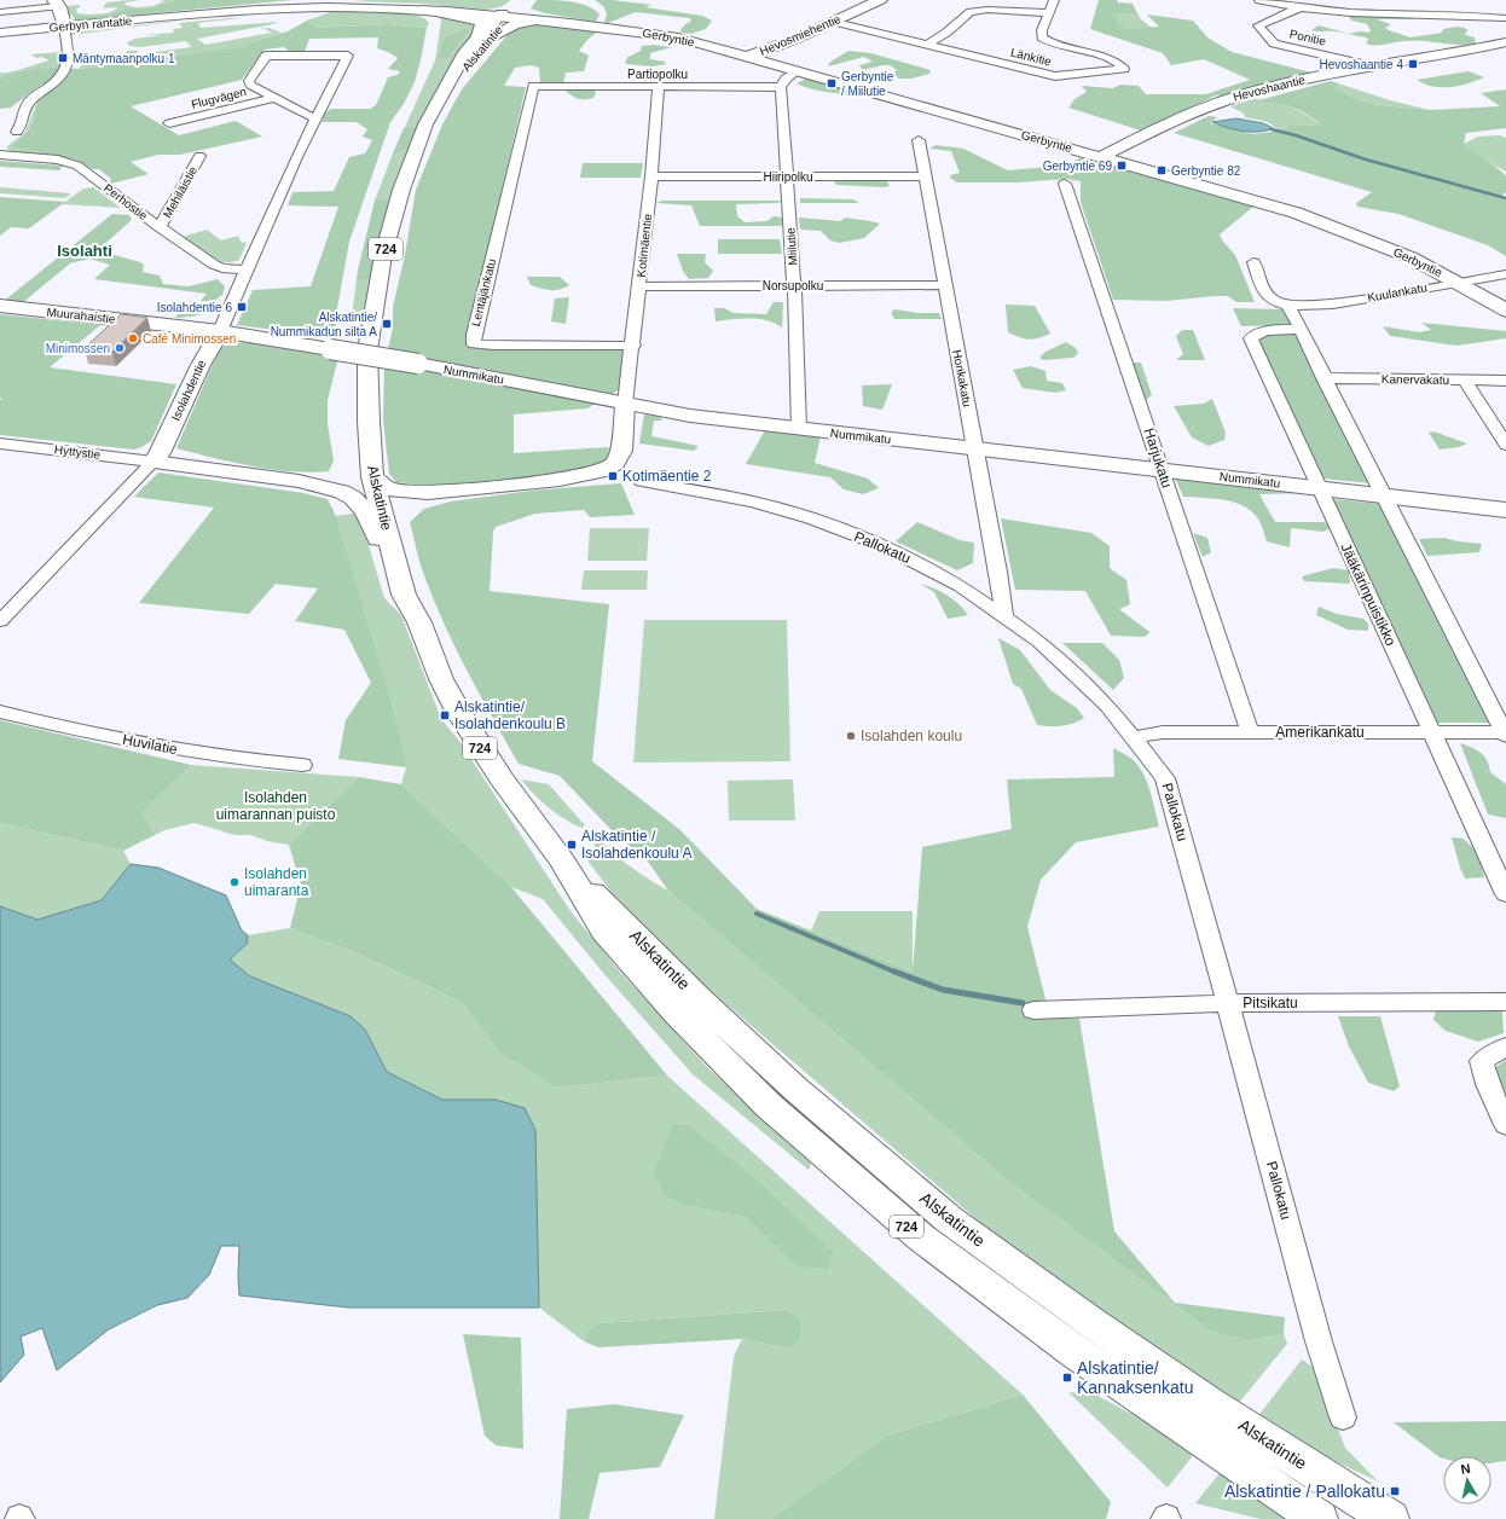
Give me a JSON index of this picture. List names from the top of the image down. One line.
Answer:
{"streets":{"main road":["Gerbyn rantatie","Hevosmiehentie","Gerbyntie","Alskatintie","Hevoshaantie","724","Muurahaistie","Nummikatu","Isolahdentie"],"street":["Ponitie","Länkitie","Partiopolku","Flugvägen","Hiiripolku","Mehiläistie","Perhostie","Kotimäentie","Miilutie","Norsupolku","Lentäjänkatu","Kuulankatu","Honkakatu","Kanervakatu","Hyttystie","Harjukatu","Pallokatu","Jääkärinpuistikko","Amerikankatu","Huvilatie","Pitsikatu"]},"crossings":[["Gerbyn rantatie","Gerbyntie"],["Gerbyn rantatie","Alskatintie"],["Hevosmiehentie","Gerbyntie"],["Hevosmiehentie","Länkitie"],["Gerbyntie","Alskatintie"],["Gerbyntie","Hevoshaantie"],["Gerbyntie","Kuulankatu"],["Ponitie","Hevoshaantie"],["Partiopolku","Kotimäentie"],["Partiopolku","Miilutie"],["Partiopolku","Lentäjänkatu"],["Flugvägen","Isolahdentie"],["Hiiripolku","Kotimäentie"],["Hiiripolku","Miilutie"],["Hiiripolku","Honkakatu"],["Mehiläistie","Perhostie"],["Perhostie","Isolahdentie"],["Kotimäentie","Norsupolku"],["Kotimäentie","Lentäjänkatu"],["Kotimäentie","Nummikatu"],["Miilutie","Norsupolku"],["Miilutie","Nummikatu"],["Norsupolku","Honkakatu"],["Muurahaistie","Nummikatu"],["Muurahaistie","Isolahdentie"],["Nummikatu","Honkakatu"],["Nummikatu","Isolahdentie"],["Nummikatu","Harjukatu"],["Nummikatu","Jääkärinpuistikko"],["Honkakatu","Pallokatu"],["Isolahdentie","Hyttystie"],["Harjukatu","Amerikankatu"],["Pallokatu","Amerikankatu"],["Pallokatu","Pitsikatu"],["Jääkärinpuistikko","Amerikankatu"]],"districts":["Isolahti"],"parks":["Isolahden uimarannan puisto"],"places":{"transit":["Mäntymaanpolku 1","Hevoshaantie 4","Gerbyntie / Miilutie","Gerbyntie 69","Gerbyntie 82","Isolahdentie 6","Alskatintie/ Nummikadun silta A","Kotimäentie 2","Alskatintie/ Isolahdenkoulu B","Alskatintie / Isolahdenkoulu A","Alskatintie/ Kannaksenkatu","Alskatintie / Pallokatu"],"other":["Café Minimossen","Minimossen","Isolahden koulu","Isolahden uimaranta"]},"north":"top"}
